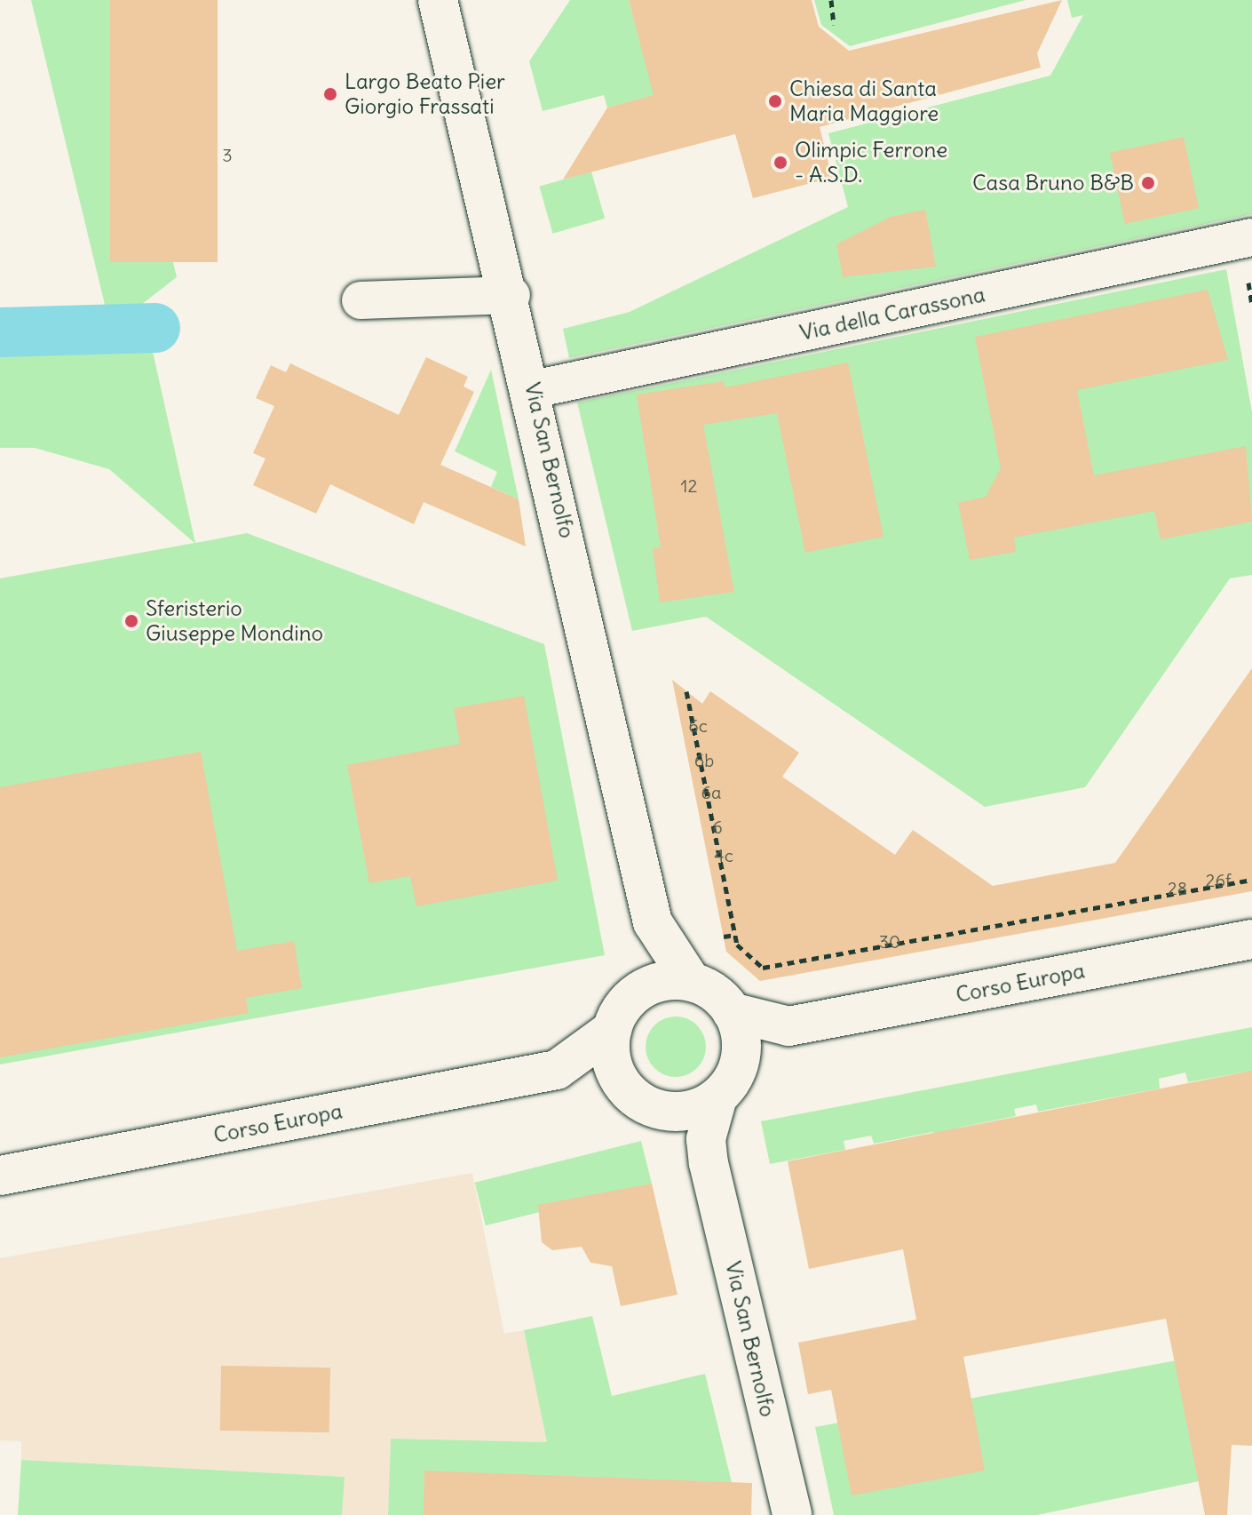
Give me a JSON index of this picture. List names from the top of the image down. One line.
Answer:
{"streets":{"street":["Via della Carassona","Via San Bernolfo","Corso Europa"]},"crossings":[["Via della Carassona","Via San Bernolfo"],["Via San Bernolfo","Corso Europa"]],"places":["Largo Beato Pier Giorgio Frassati","Chiesa di Santa Maria Maggiore","Olimpic Ferrone - A.S.D.","Casa Bruno B&B","Sferisterio Giuseppe Mondino"],"house_numbers":["3","12","6c","6b","6a","6","4c","26f","28","30"]}
